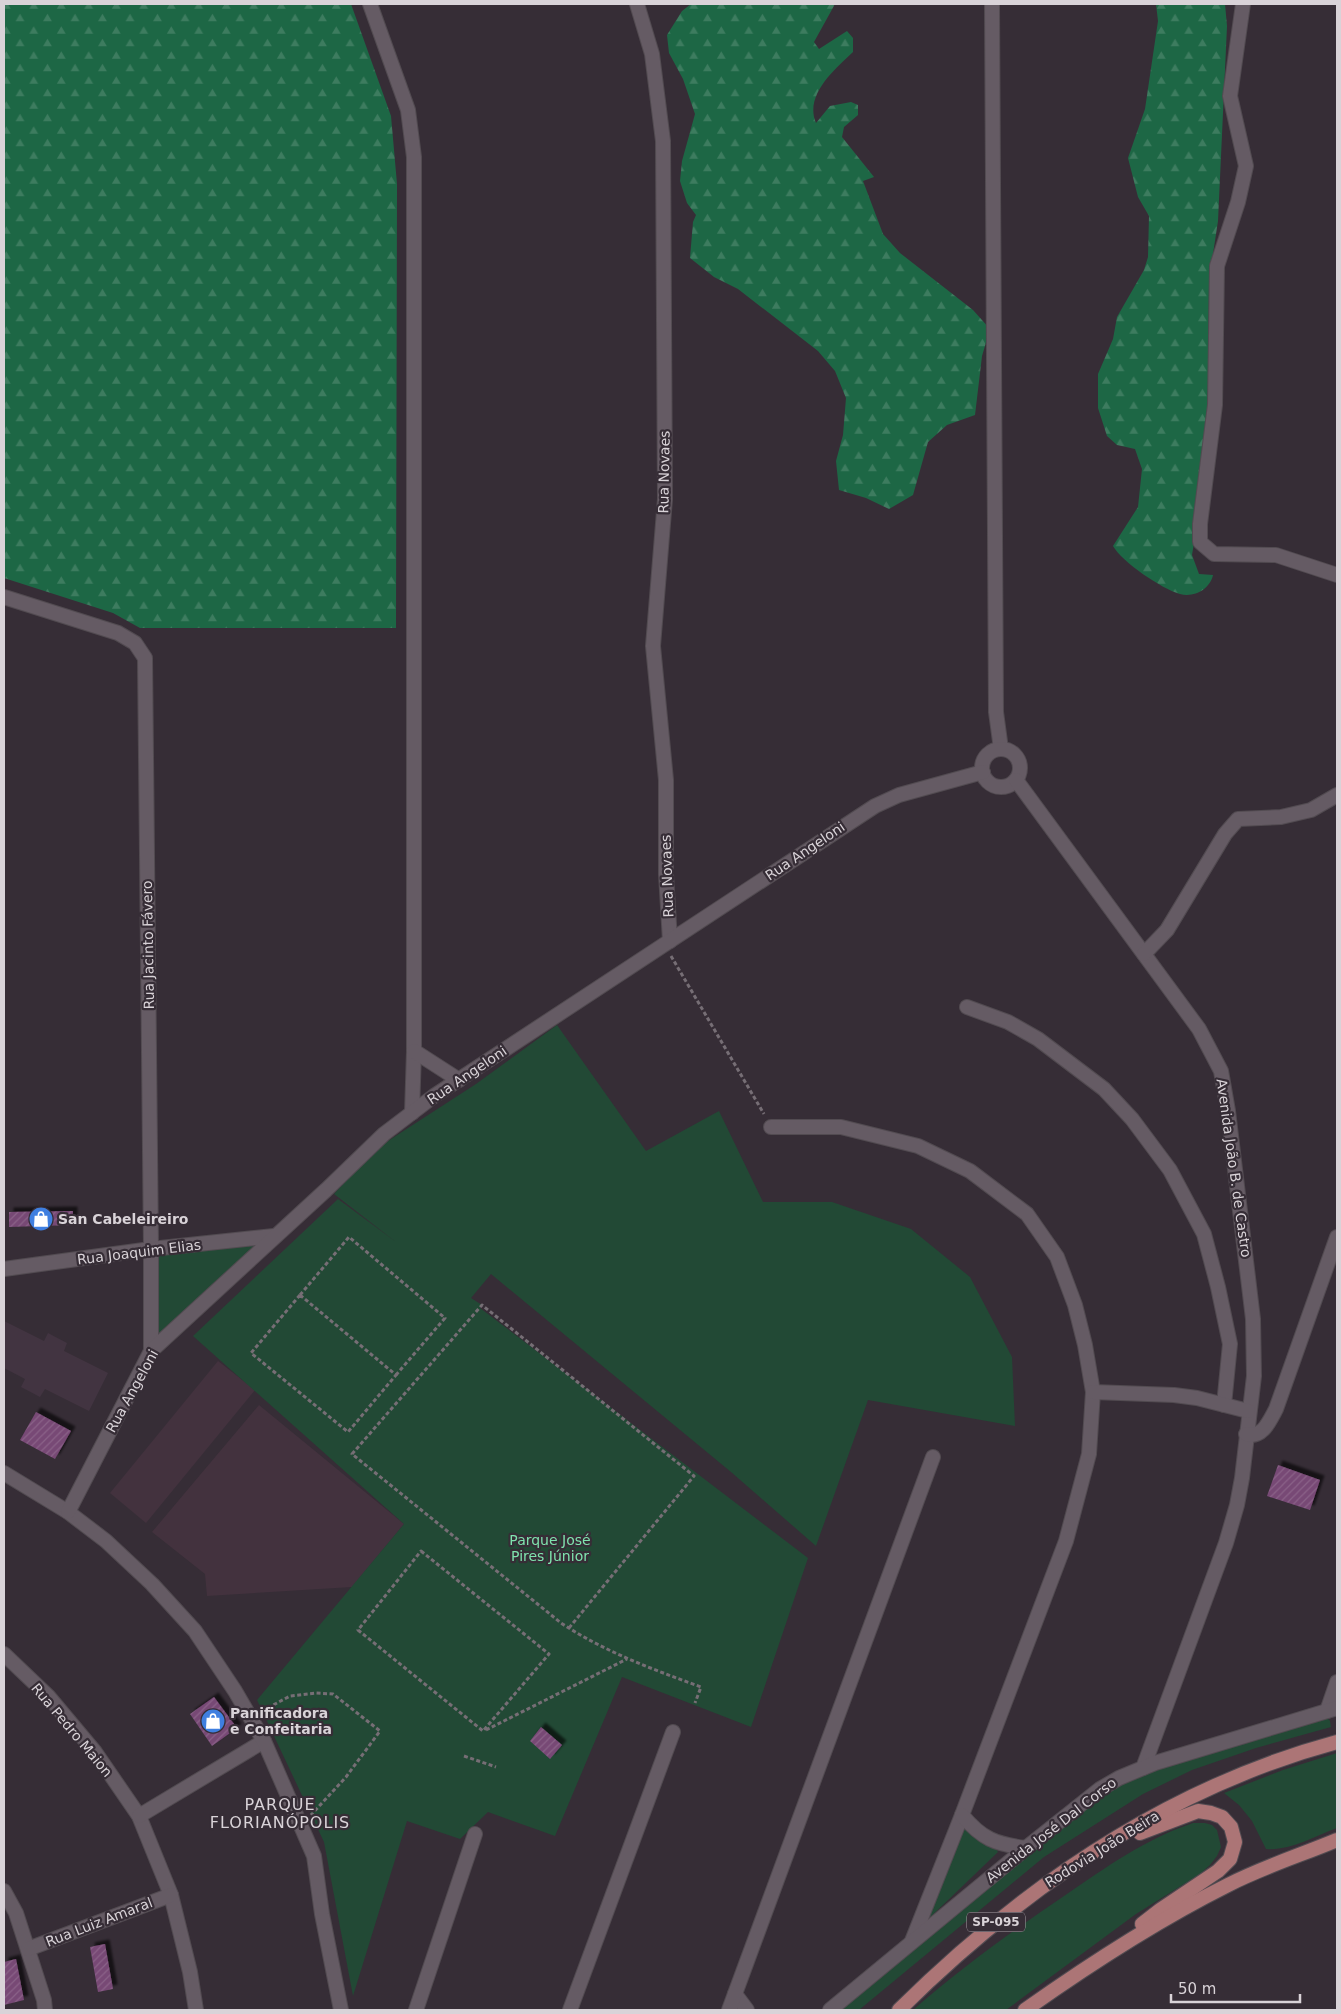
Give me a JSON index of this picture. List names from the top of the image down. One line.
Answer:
{"streets":{"main road":["Rodovia João Beira","SP-095"],"street":["Rua Novaes","Rua Angeloni","Rua Jacinto Fávero","Avenida João B. de Castro","Rua Joaquim Elias","Rua Pedro Maion","Avenida José Dal Corso","Rua Luiz Amaral"]},"crossings":[["Rua Novaes","Rua Angeloni"],["Rua Angeloni","Rua Jacinto Fávero"],["Rua Angeloni","Avenida João B. de Castro"],["Rua Angeloni","Rua Joaquim Elias"],["Rua Jacinto Fávero","Rua Joaquim Elias"],["Avenida João B. de Castro","Avenida José Dal Corso"],["Rua Pedro Maion","Rua Luiz Amaral"]],"districts":["PARQUE FLORIANÓPOLIS"],"parks":["Parque José Pires Júnior"],"places":{"shop":["San Cabeleireiro","Panificadora e Confeitaria"]},"scale_bar":"50 m"}
